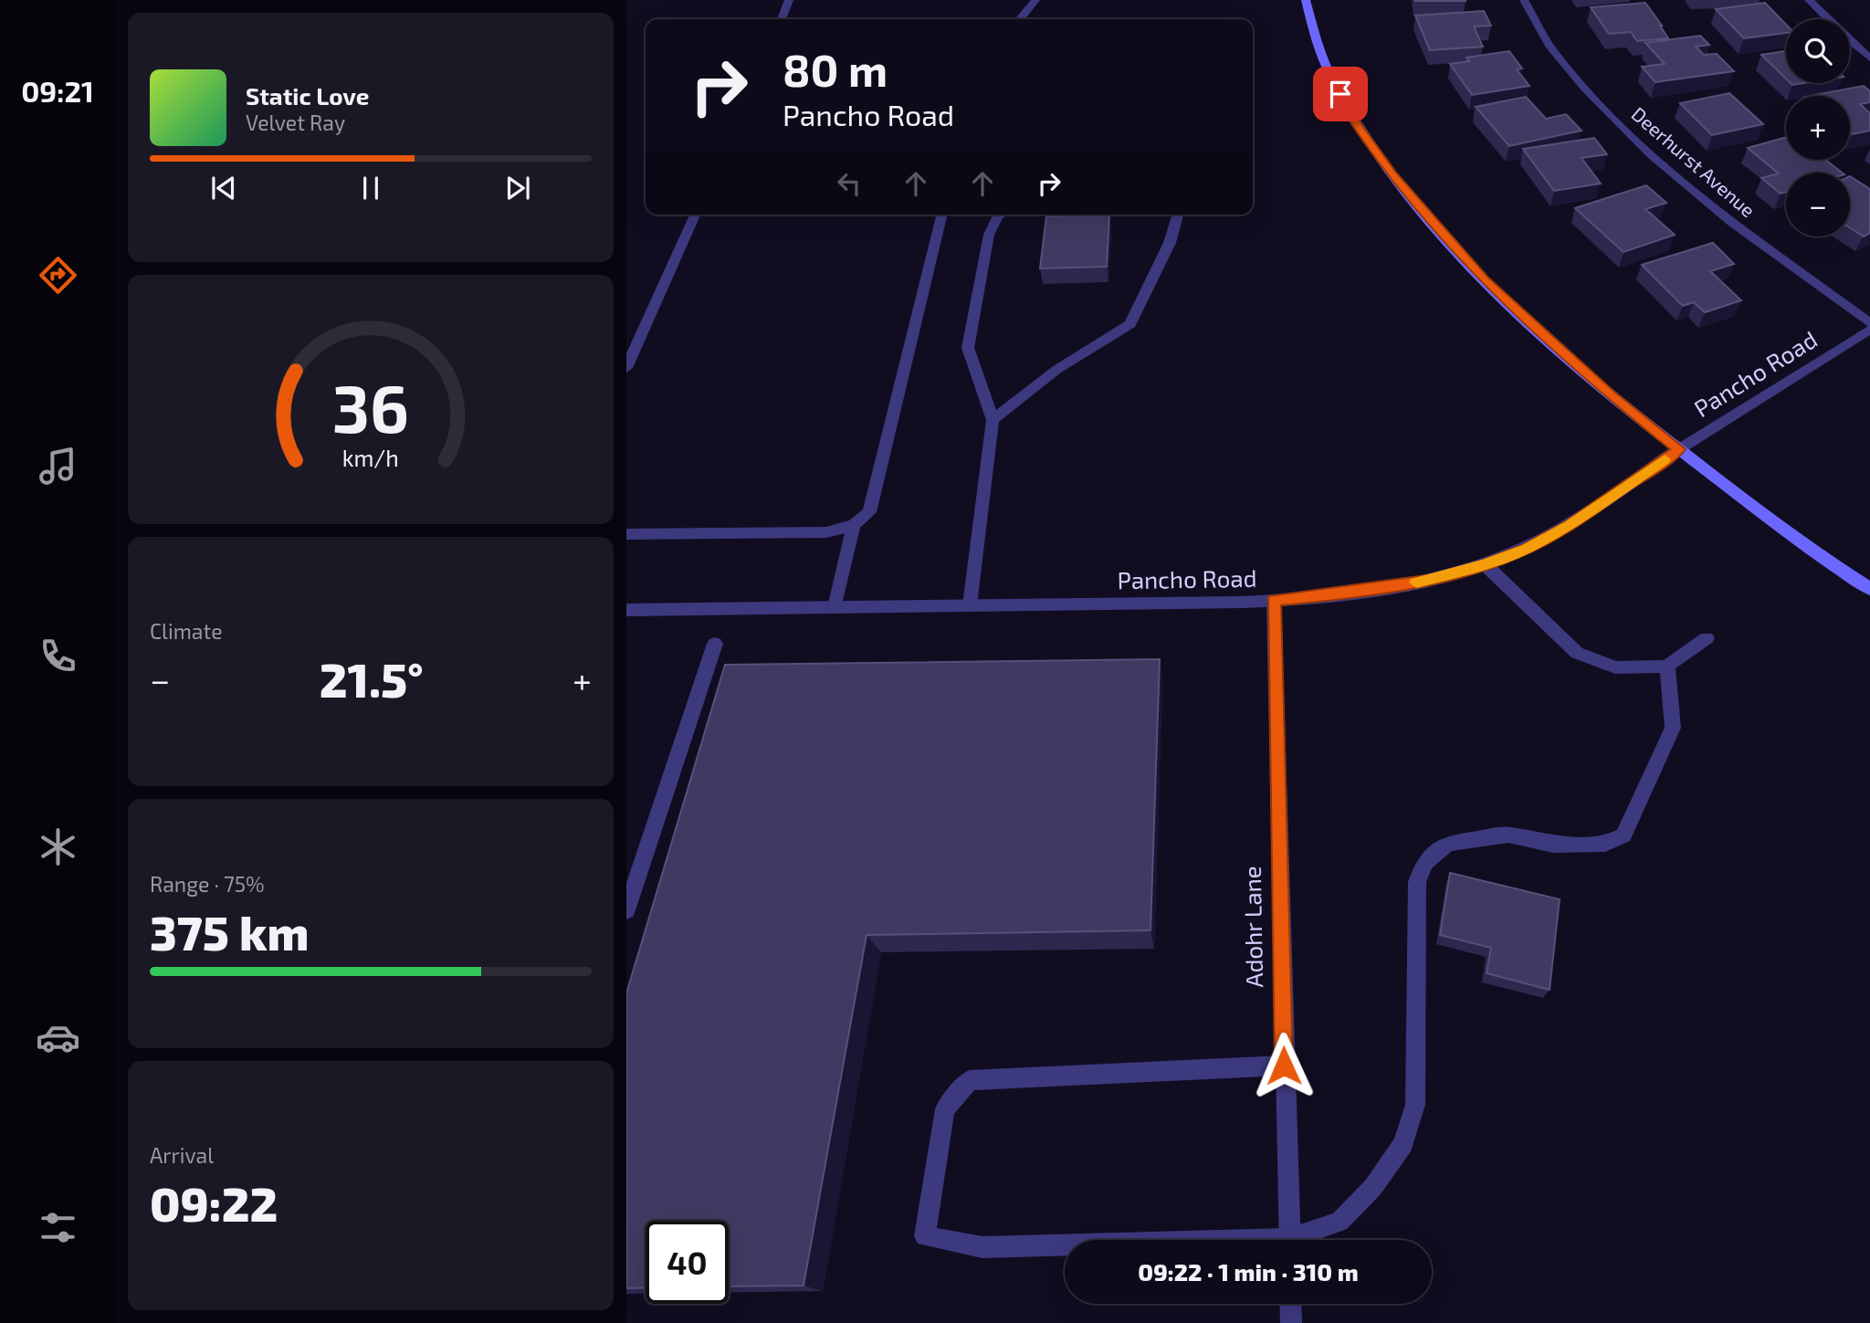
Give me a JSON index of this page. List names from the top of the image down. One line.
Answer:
{"streets":{"street":["Deerhurst Avenue","Pancho Road","Adohr Lane"]},"crossings":[["Pancho Road","Adohr Lane"]],"page":{"tabs":"09:21","map_buttons":["+","−"],"turn":["80 m","Pancho Road"],"song":["Static Love","Velvet Ray"],"tile":["Climate",["Range · 75%","375 km"],["Arrival","09:22"]],"heat":["−","21.5°","+"],"limit":"40","trip":"09:22 · 1 min · 310 m","gauge":["36","km/h"]}}
